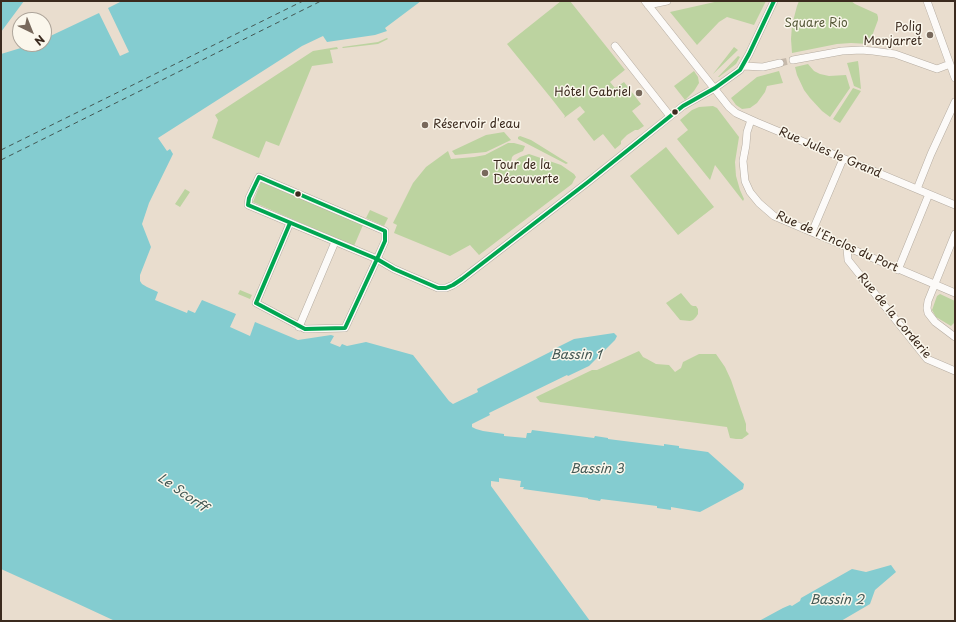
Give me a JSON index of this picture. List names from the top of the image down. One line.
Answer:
{"streets":{"street":["Rue Jules le Grand","Rue de l'Enclos du Port","Rue de la Corderie"]},"crossings":[["Rue Jules le Grand","Rue de l'Enclos du Port"],["Rue de l'Enclos du Port","Rue de la Corderie"]],"water":["Bassin 1","Bassin 3","Le Scorff","Bassin 2"],"parks":["Square Rio"],"places":["Polig Monjarret","Hôtel Gabriel","Réservoir d'eau","Tour de la Découverte"],"north":"bottom right"}
